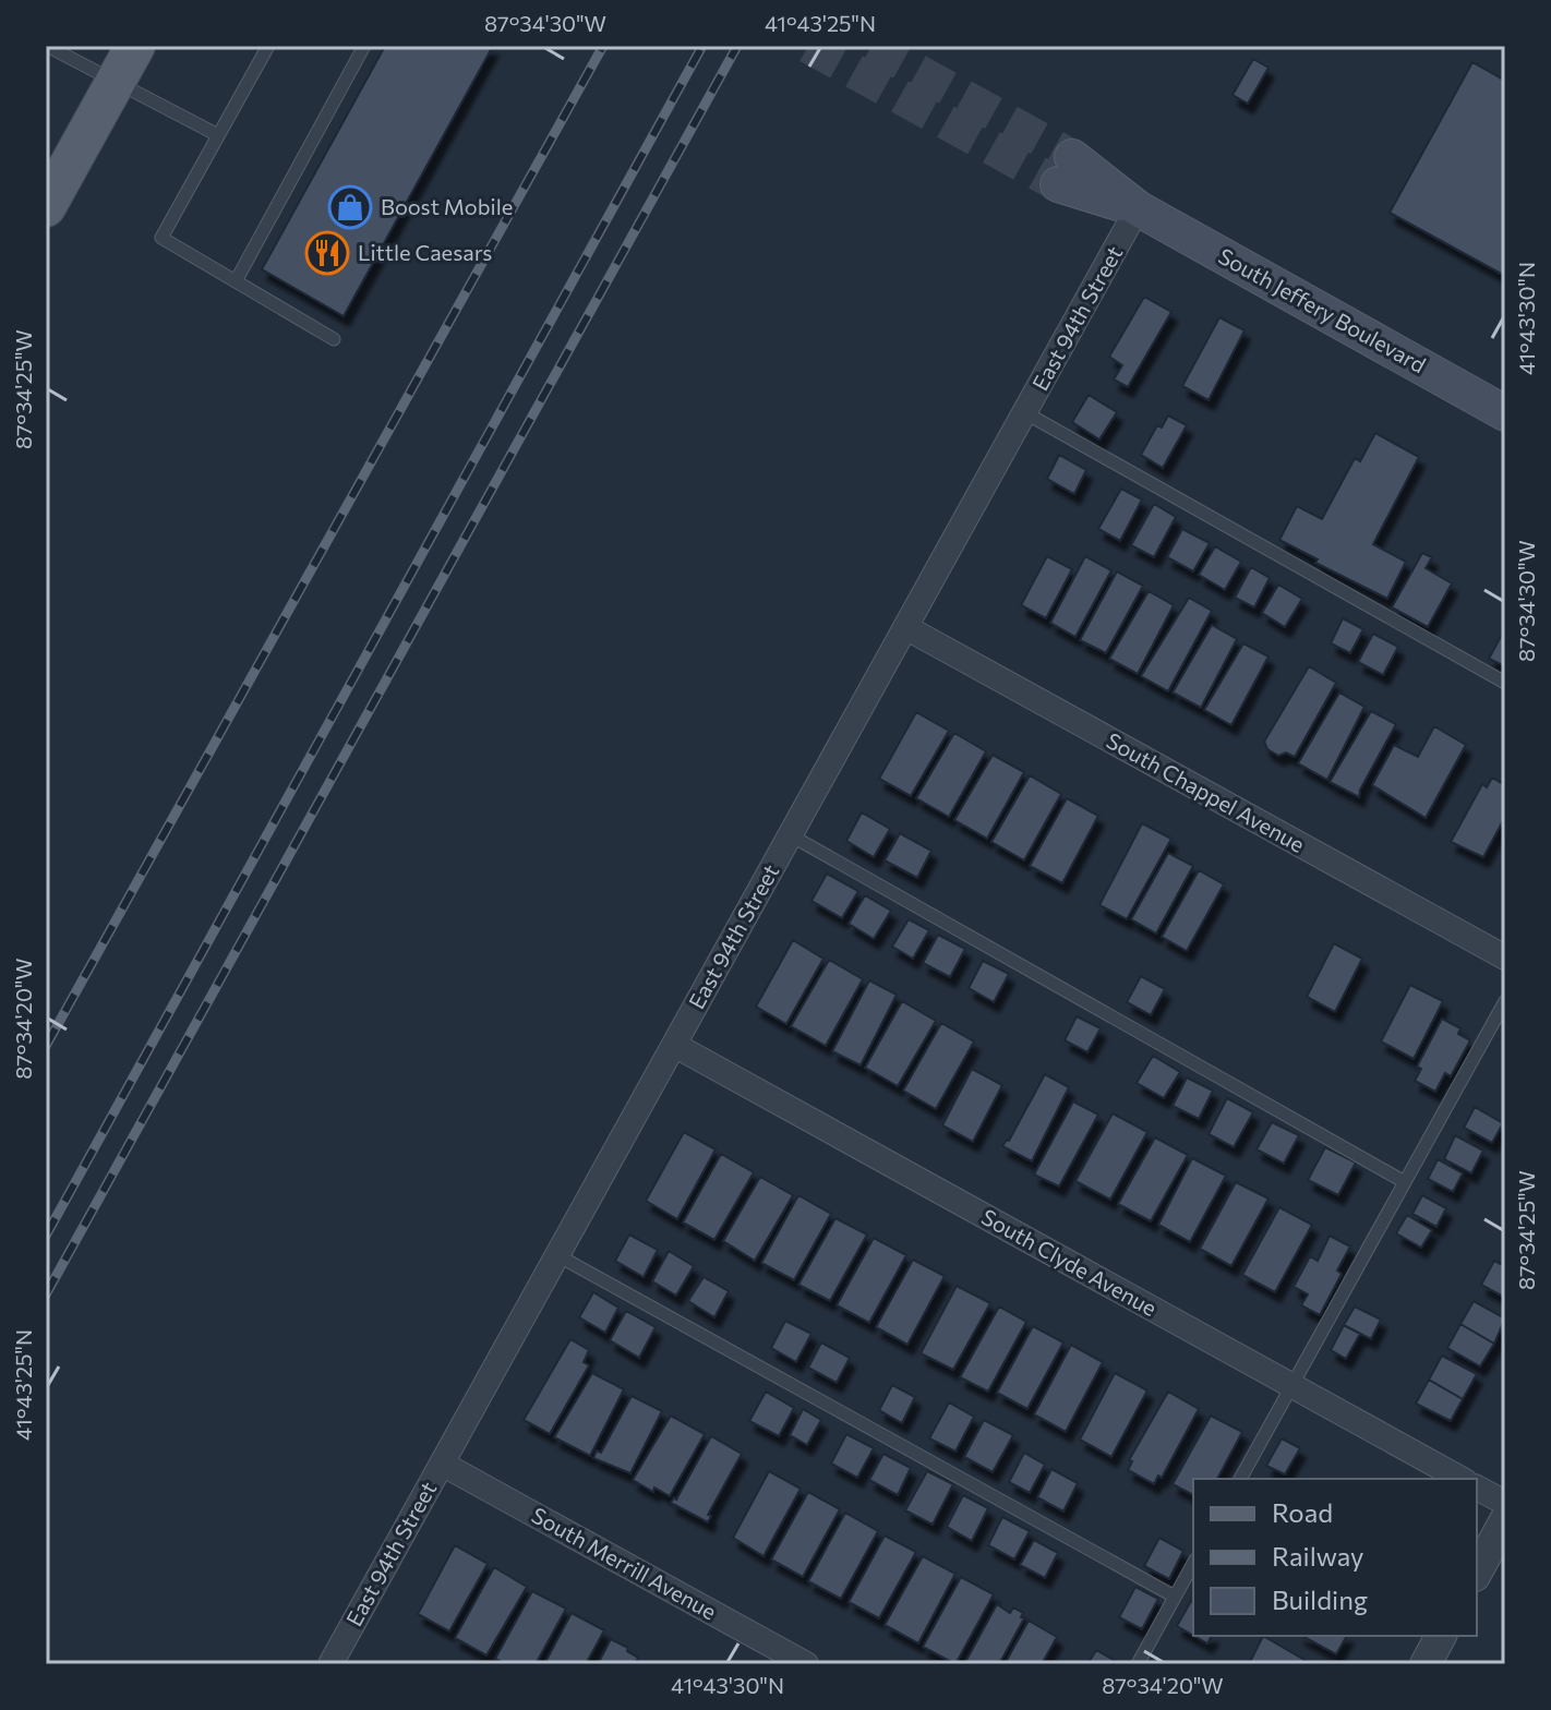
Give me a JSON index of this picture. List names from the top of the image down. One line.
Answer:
{"streets":{"main road":["South Jeffery Boulevard"],"street":["East 94th Street","South Chappel Avenue","South Clyde Avenue","South Merrill Avenue"]},"crossings":[["South Jeffery Boulevard","East 94th Street"],["East 94th Street","South Chappel Avenue"],["East 94th Street","South Clyde Avenue"],["East 94th Street","South Merrill Avenue"]],"places":{"shop":["Boost Mobile"],"restaurant":["Little Caesars"]},"legend":["Road","Railway","Building"],"coordinates":["87°34'30\"W","41°43'25\"N","41°43'30\"N","87°34'25\"W","87°34'20\"W"]}
